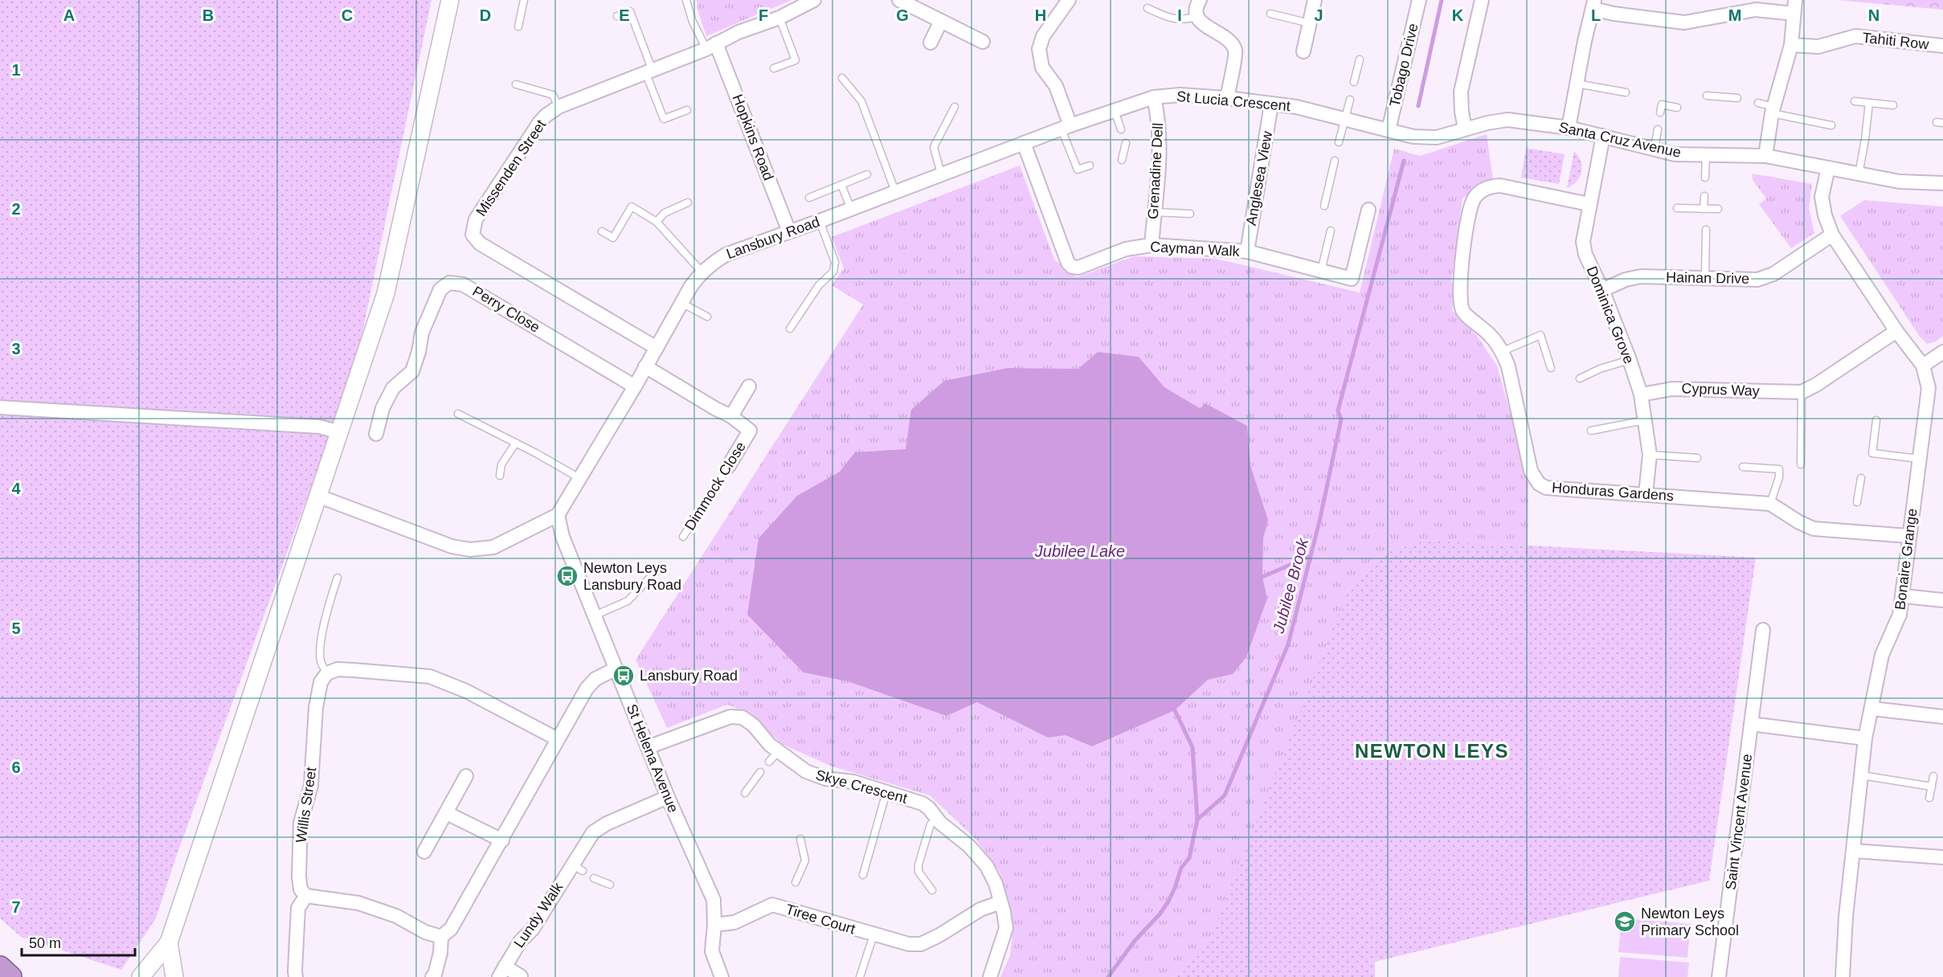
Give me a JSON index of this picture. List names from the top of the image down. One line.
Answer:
{"streets":{"street":["Tahiti Row","Tobago Drive","St Lucia Crescent","Hopkins Road","Santa Cruz Avenue","Missenden Street","Grenadine Dell","Anglesea View","Lansbury Road","Cayman Walk","Hainan Drive","Perry Close","Dominica Grove","Cyprus Way","Dimmock Close","Honduras Gardens","Bonaire Grange","St Helena Avenue","Skye Crescent","Willis Street","Saint Vincent Avenue","Lundy Walk","Tiree Court"]},"crossings":[["Tobago Drive","St Lucia Crescent"],["St Lucia Crescent","Santa Cruz Avenue"],["St Lucia Crescent","Grenadine Dell"],["St Lucia Crescent","Anglesea View"],["St Lucia Crescent","Lansbury Road"],["St Lucia Crescent","Cayman Walk"],["Hopkins Road","Missenden Street"],["Hopkins Road","Lansbury Road"],["Santa Cruz Avenue","Dominica Grove"],["Santa Cruz Avenue","Bonaire Grange"],["Missenden Street","Lansbury Road"],["Grenadine Dell","Cayman Walk"],["Anglesea View","Cayman Walk"],["Lansbury Road","Perry Close"],["Lansbury Road","Dimmock Close"],["Lansbury Road","St Helena Avenue"],["Hainan Drive","Dominica Grove"],["Hainan Drive","Bonaire Grange"],["Dominica Grove","Cyprus Way"],["Dominica Grove","Honduras Gardens"],["Honduras Gardens","Bonaire Grange"],["St Helena Avenue","Skye Crescent"],["St Helena Avenue","Lundy Walk"],["St Helena Avenue","Tiree Court"],["Skye Crescent","Tiree Court"]],"districts":["NEWTON LEYS"],"water":["Jubilee Lake","Jubilee Brook"],"places":{"bus stop":["Newton Leys Lansbury Road","Lansbury Road"],"school or university":["Newton Leys Primary School"]},"scale_bar":"50 m","grid":{"columns":["A","B","C","D","E","F","G","H","I","J","K","L","M","N"],"rows":["1","2","3","4","5","6","7"]}}
